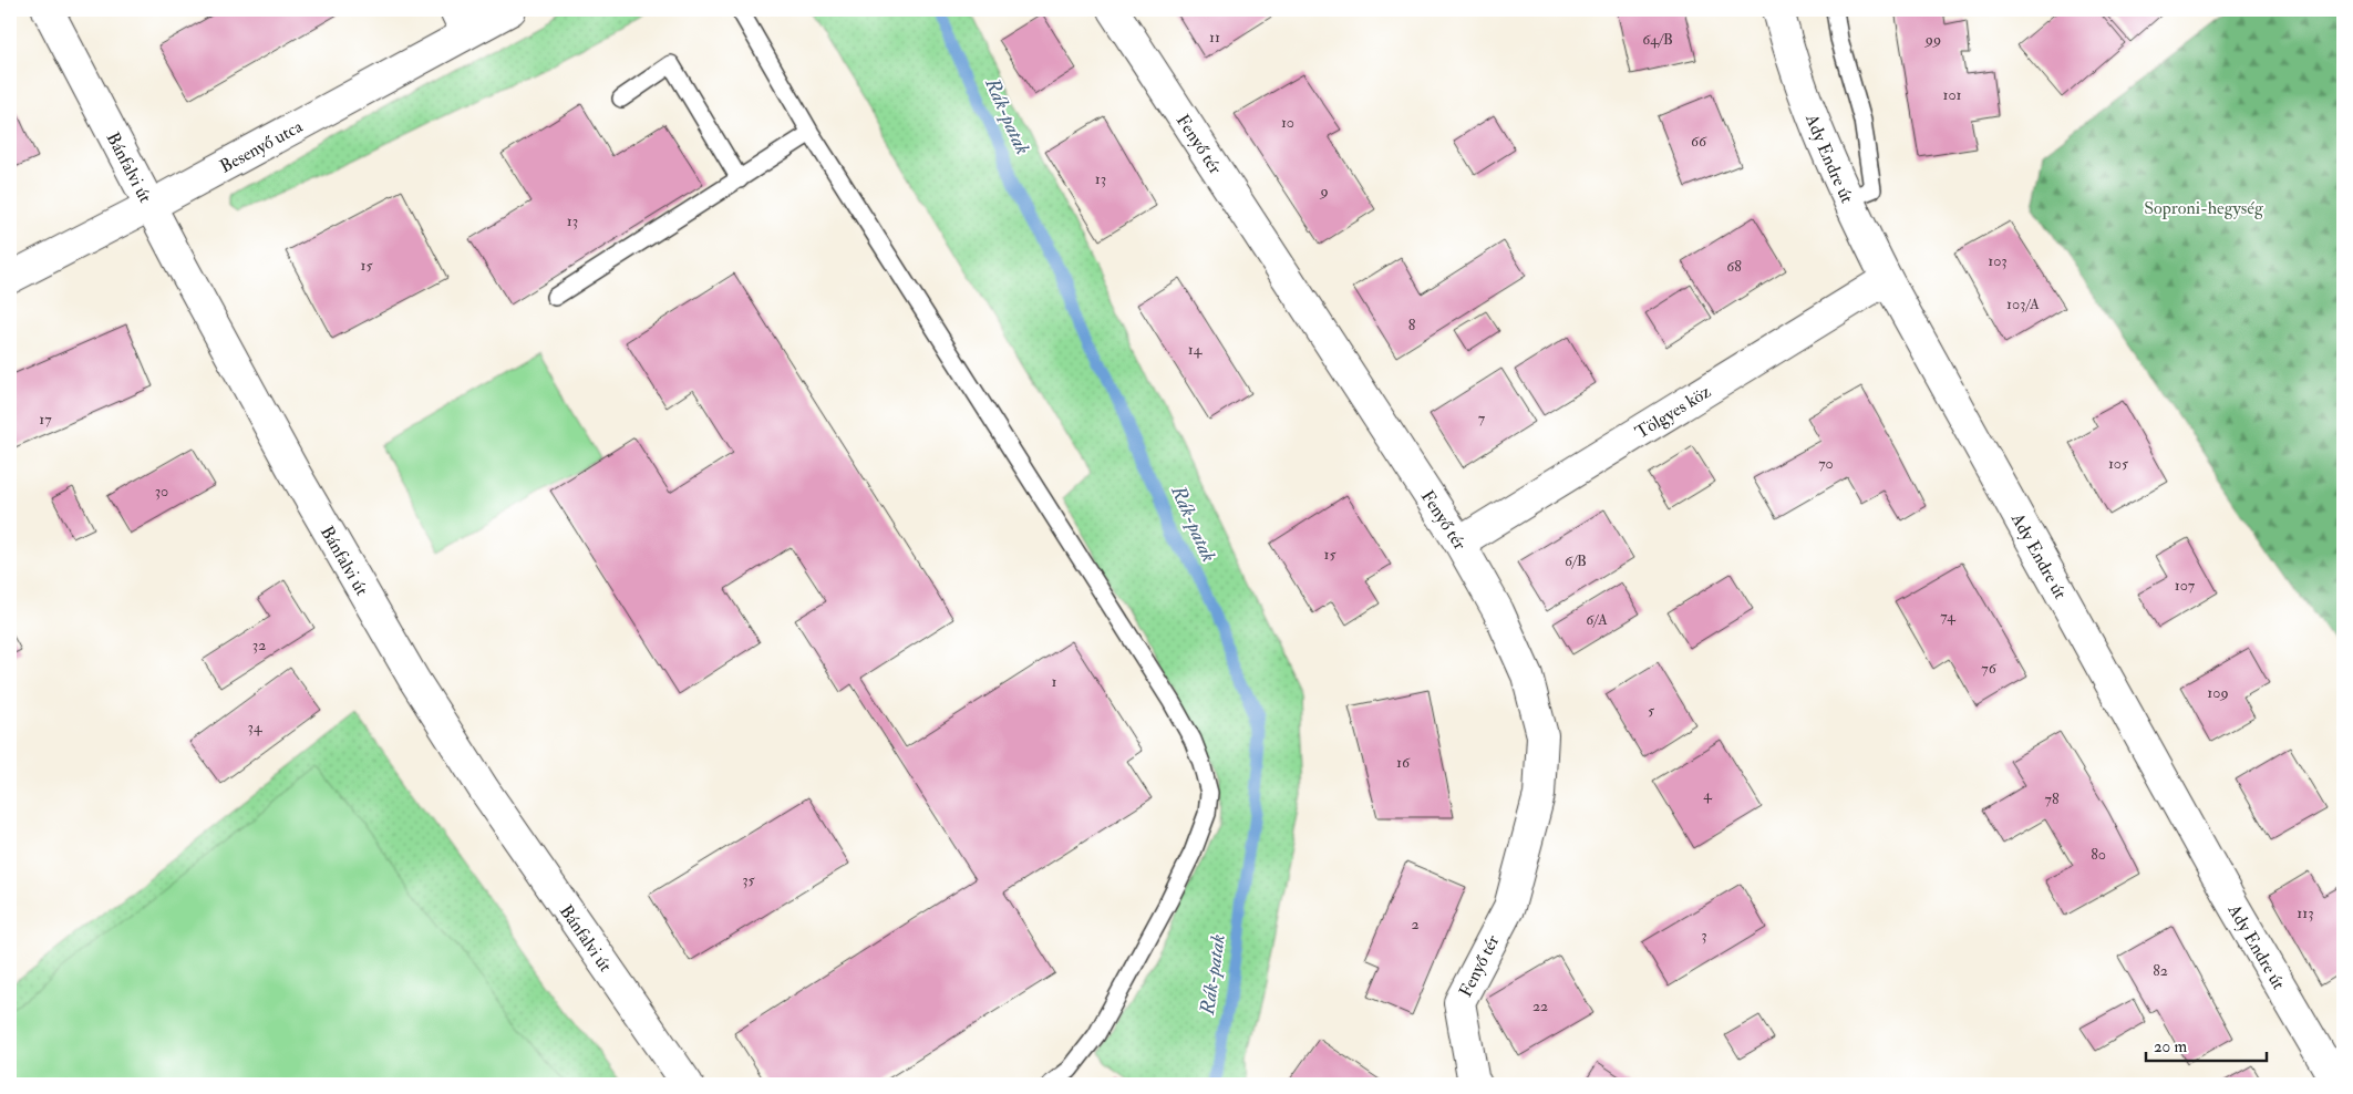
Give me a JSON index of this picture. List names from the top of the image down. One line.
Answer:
{"streets":{"street":["Fenyő tér","Besenyő utca","Ady Endre út","Bánfalvi út","Tölgyes köz"]},"crossings":[["Fenyő tér","Tölgyes köz"],["Besenyő utca","Bánfalvi út"],["Ady Endre út","Tölgyes köz"]],"water":["Rák-patak"],"parks":["Soproni-hegység"],"house_numbers":["11","64/B","99","101","10","66","13","9","13","103","15","68","103/A","8","14","7","17","70","105","30","15","6/B","107","74","6/A","32","76","1","109","5","34","16","4","78","80","35","113","2","3","82","22"],"scale_bar":"20 m"}
